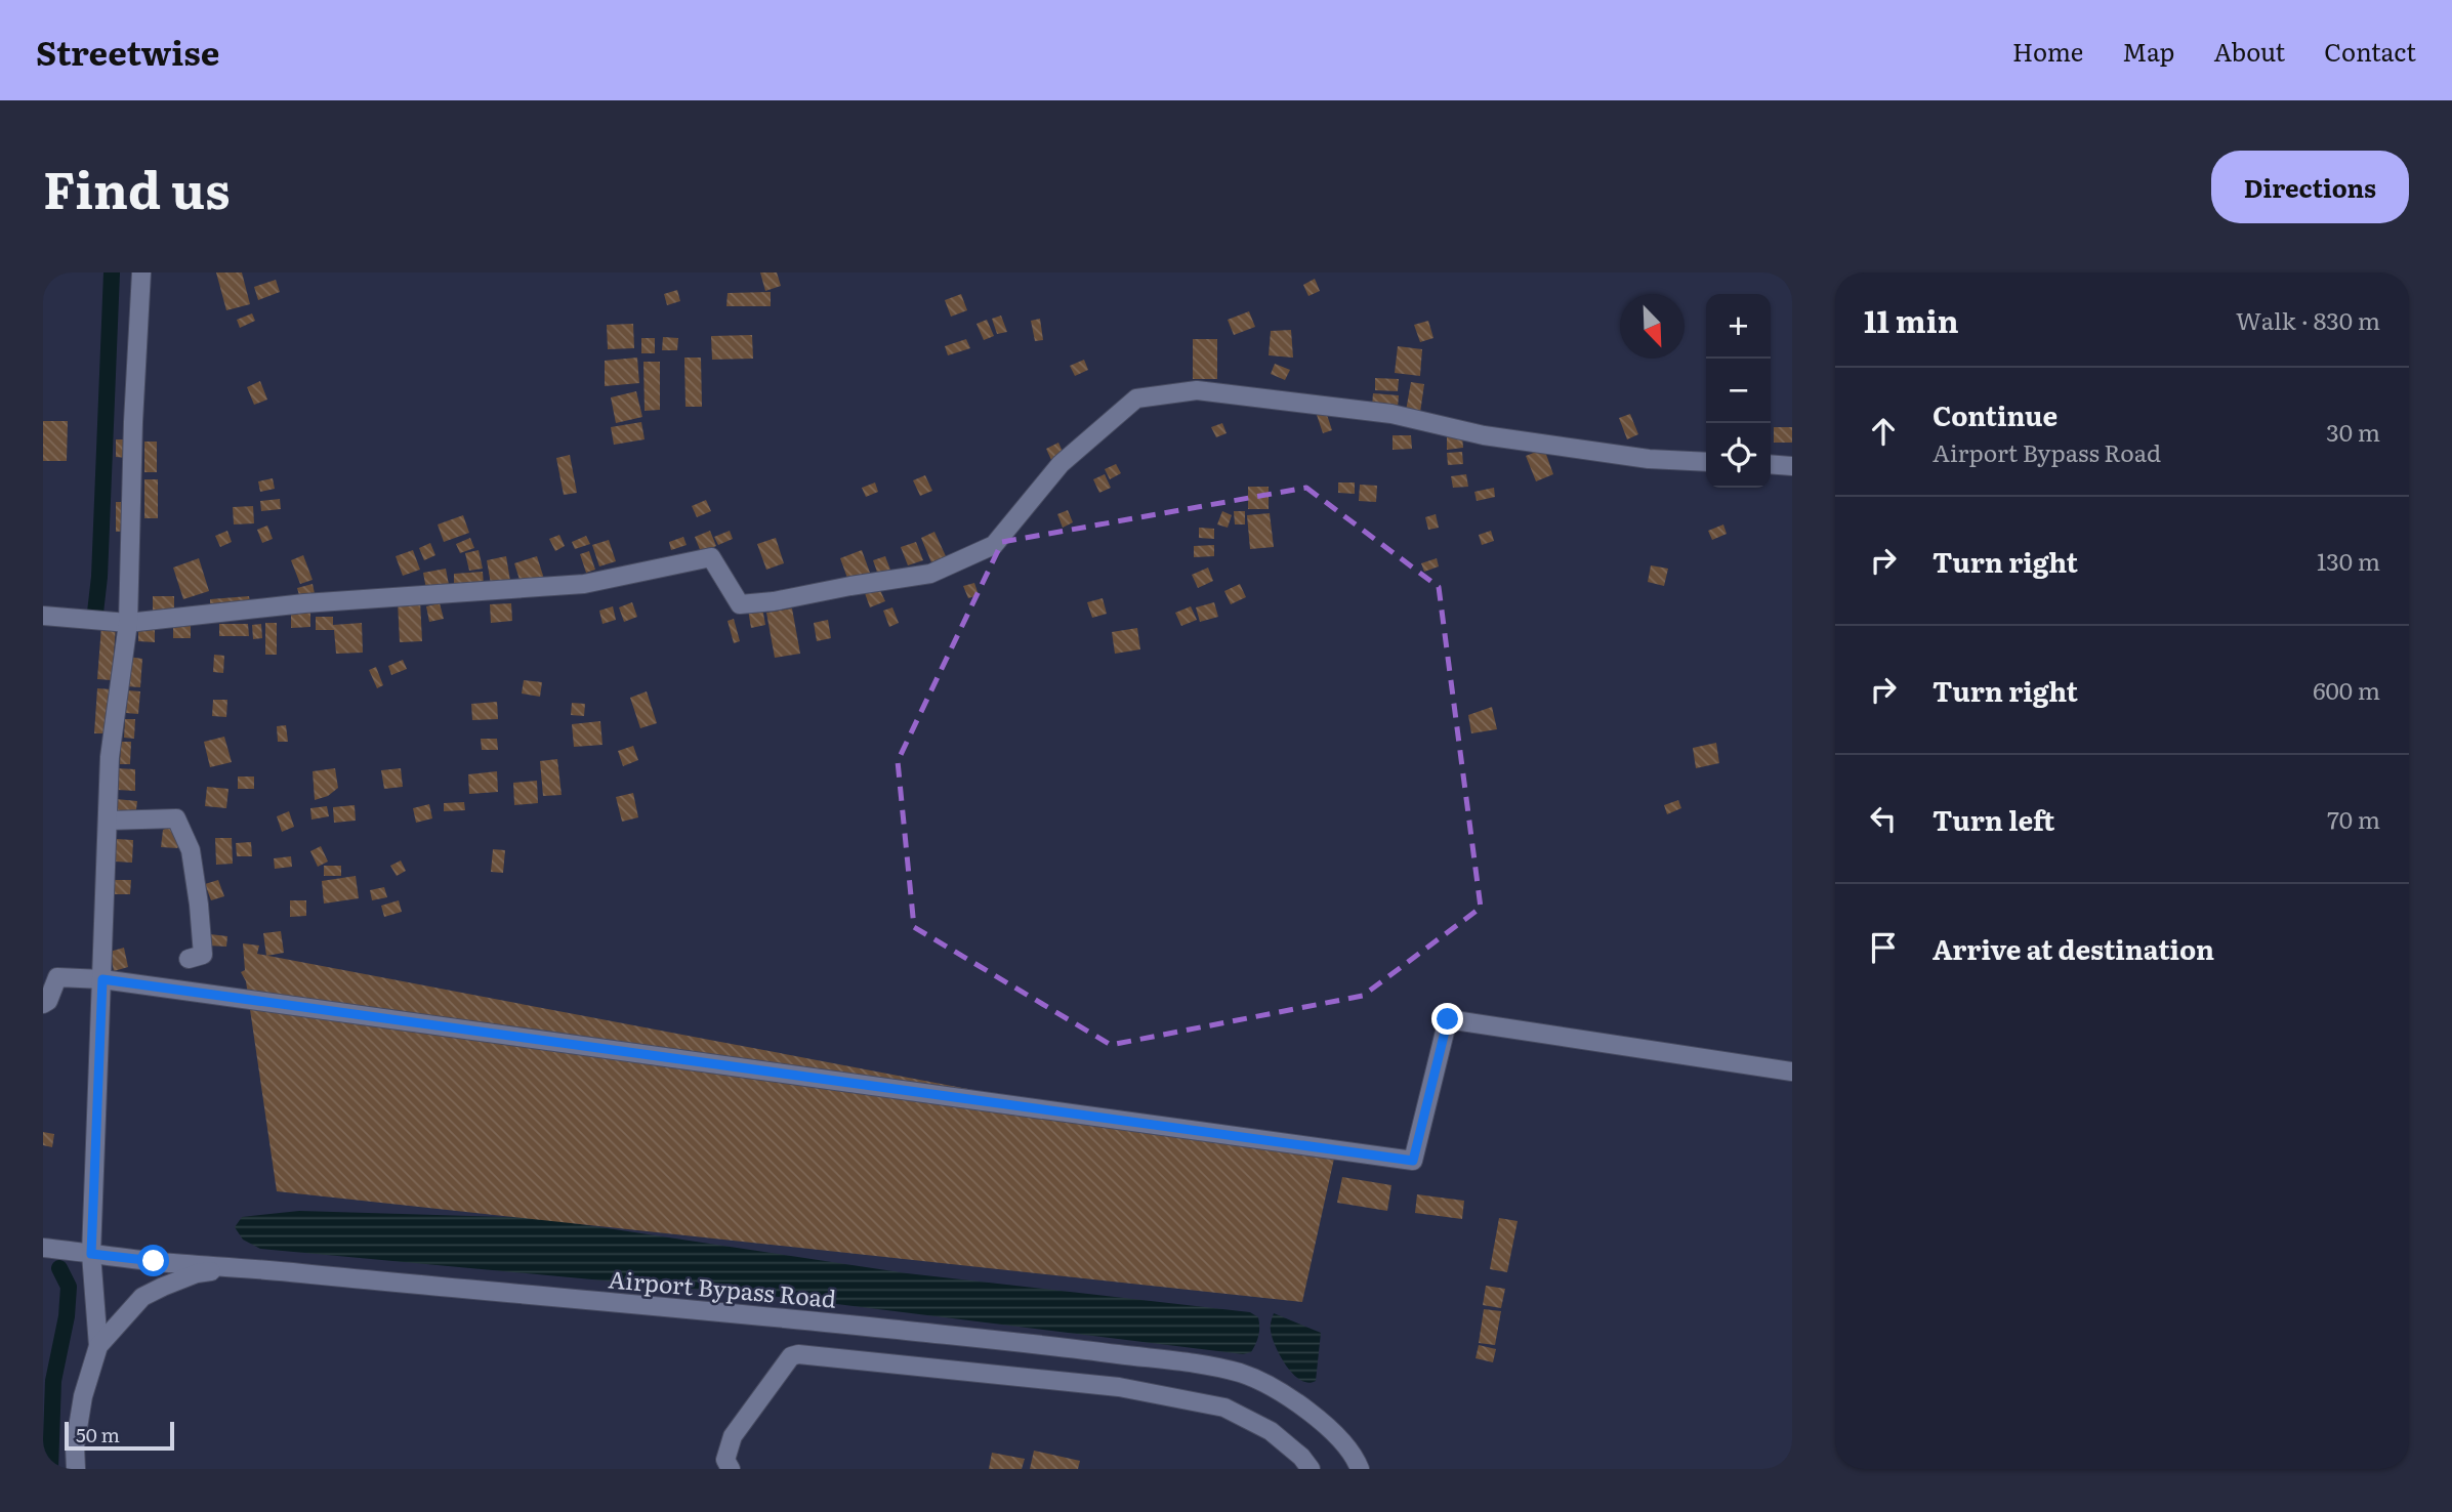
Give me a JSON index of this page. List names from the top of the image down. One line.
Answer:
{"streets":{"street":["Airport Bypass Road"]},"scale_bar":"50 m","north":"bottom right","page":{"header":"Streetwise","nav":["Home","Map","About","Contact"],"title":"Find us","buttons":"Directions","heading":["11 min","Walk · 830 m"],"map_buttons":["+","−"],"list":[["Continue","Airport Bypass Road","30 m"],["Turn right","130 m"],["Turn right","600 m"],["Turn left","70 m"],"Arrive at destination"],"scale":"50 m"}}
